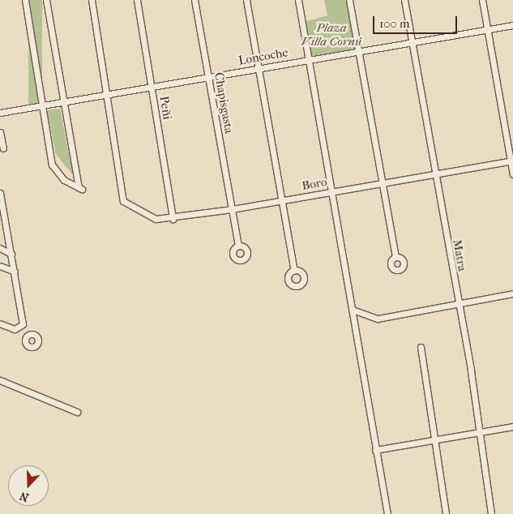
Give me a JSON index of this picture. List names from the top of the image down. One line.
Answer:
{"streets":{"street":["Loncoche","Chapisgasta","Peñi","Boro","Matra"]},"crossings":[["Loncoche","Chapisgasta"],["Loncoche","Peñi"],["Loncoche","Boro"],["Loncoche","Matra"],["Chapisgasta","Boro"],["Peñi","Boro"],["Boro","Matra"]],"parks":["Plaza Villa Cornú"],"scale_bar":"100 m","north":"bottom"}
